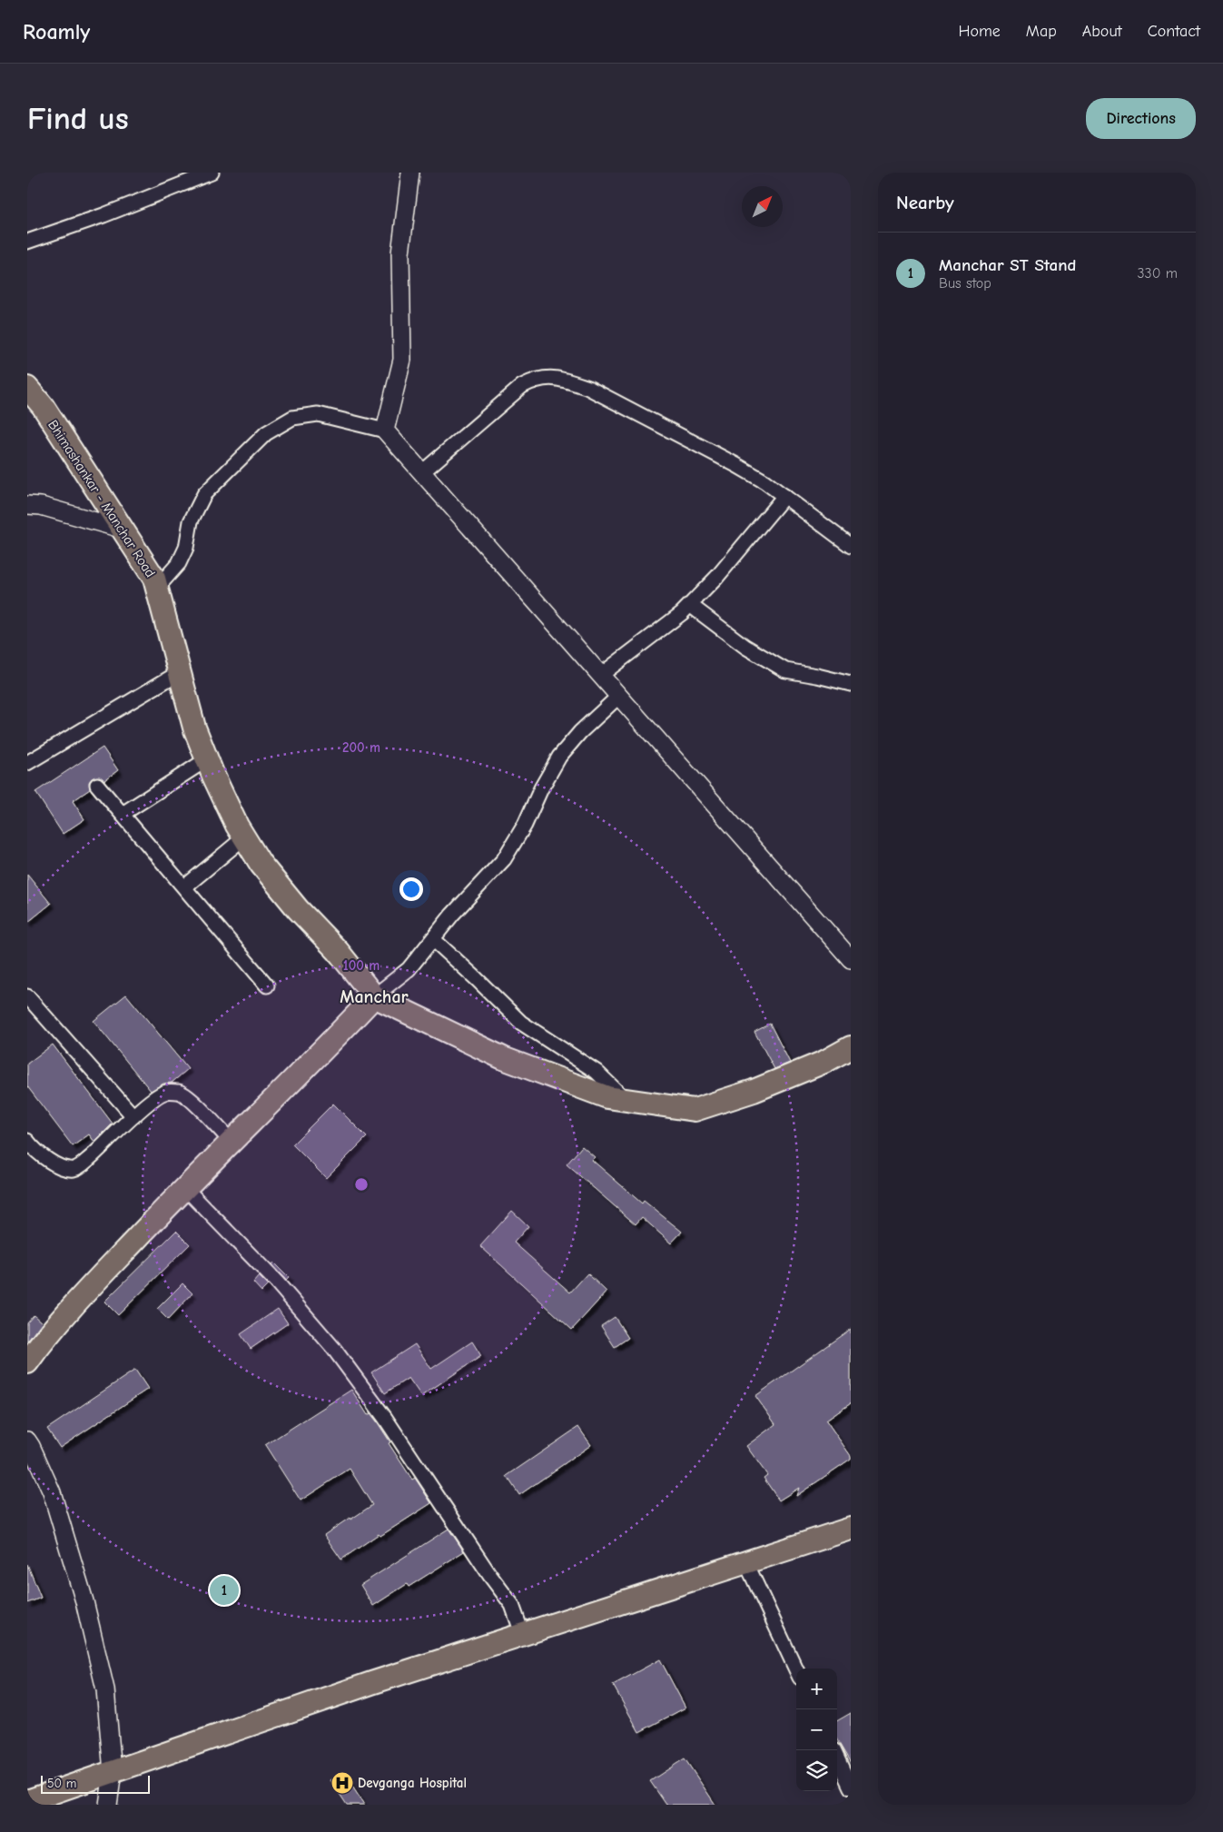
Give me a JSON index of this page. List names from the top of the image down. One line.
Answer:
{"streets":{"main road":["Bhimashankar - Manchar Road"]},"districts":["Manchar"],"places":{"hospital":["Devganga Hospital"]},"scale_bar":"50 m","north":"top right","page":{"header":"Roamly","nav":["Home","Map","About","Contact"],"buttons":"Directions","title":"Find us","heading":"Nearby","list":[{"mark":"1","name":"Manchar ST Stand","note":"Bus stop","value":"330 m"}],"pins":"1","map_buttons":["+","−"],"scale":"50 m"},"rings":["200 m","100 m"]}
